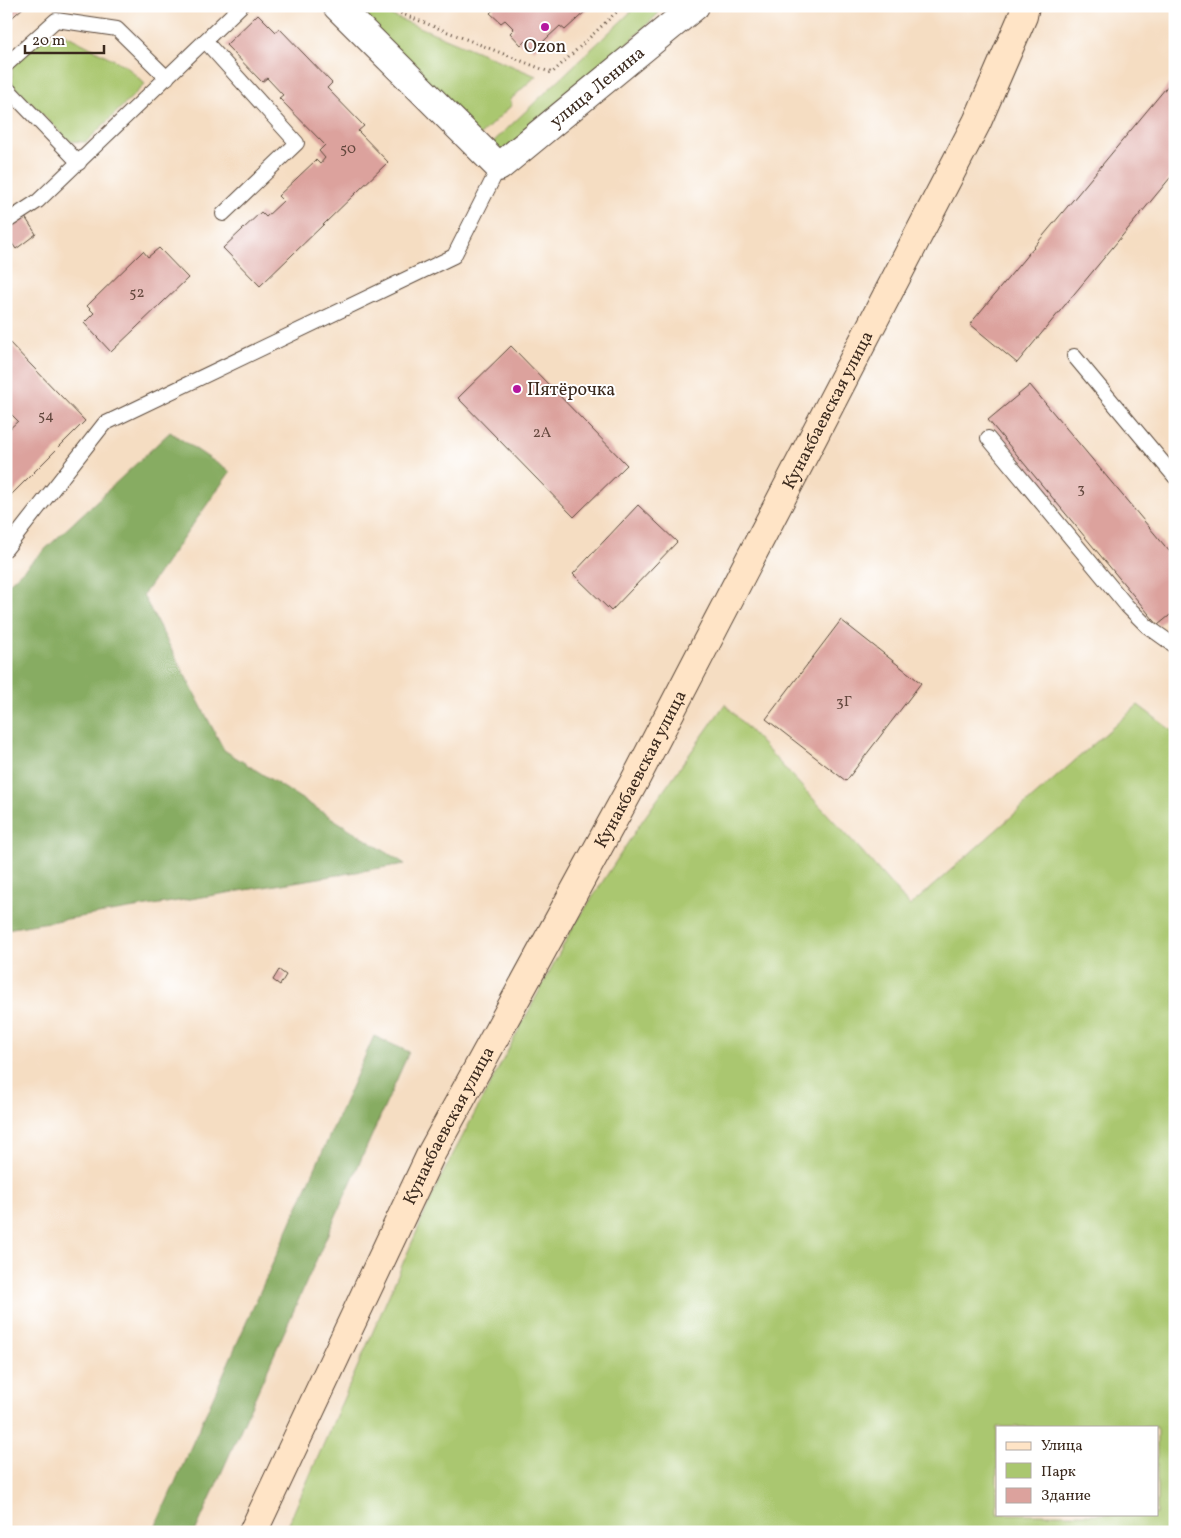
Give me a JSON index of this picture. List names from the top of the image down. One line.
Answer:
{"streets":{"main road":["Кунакбаевская улица"],"street":["улица Ленина"]},"places":["Ozon","Пятёрочка"],"house_numbers":["50","52","54","2А","3","3Г"],"legend":["Улица","Парк","Здание"],"scale_bar":"20 m"}
